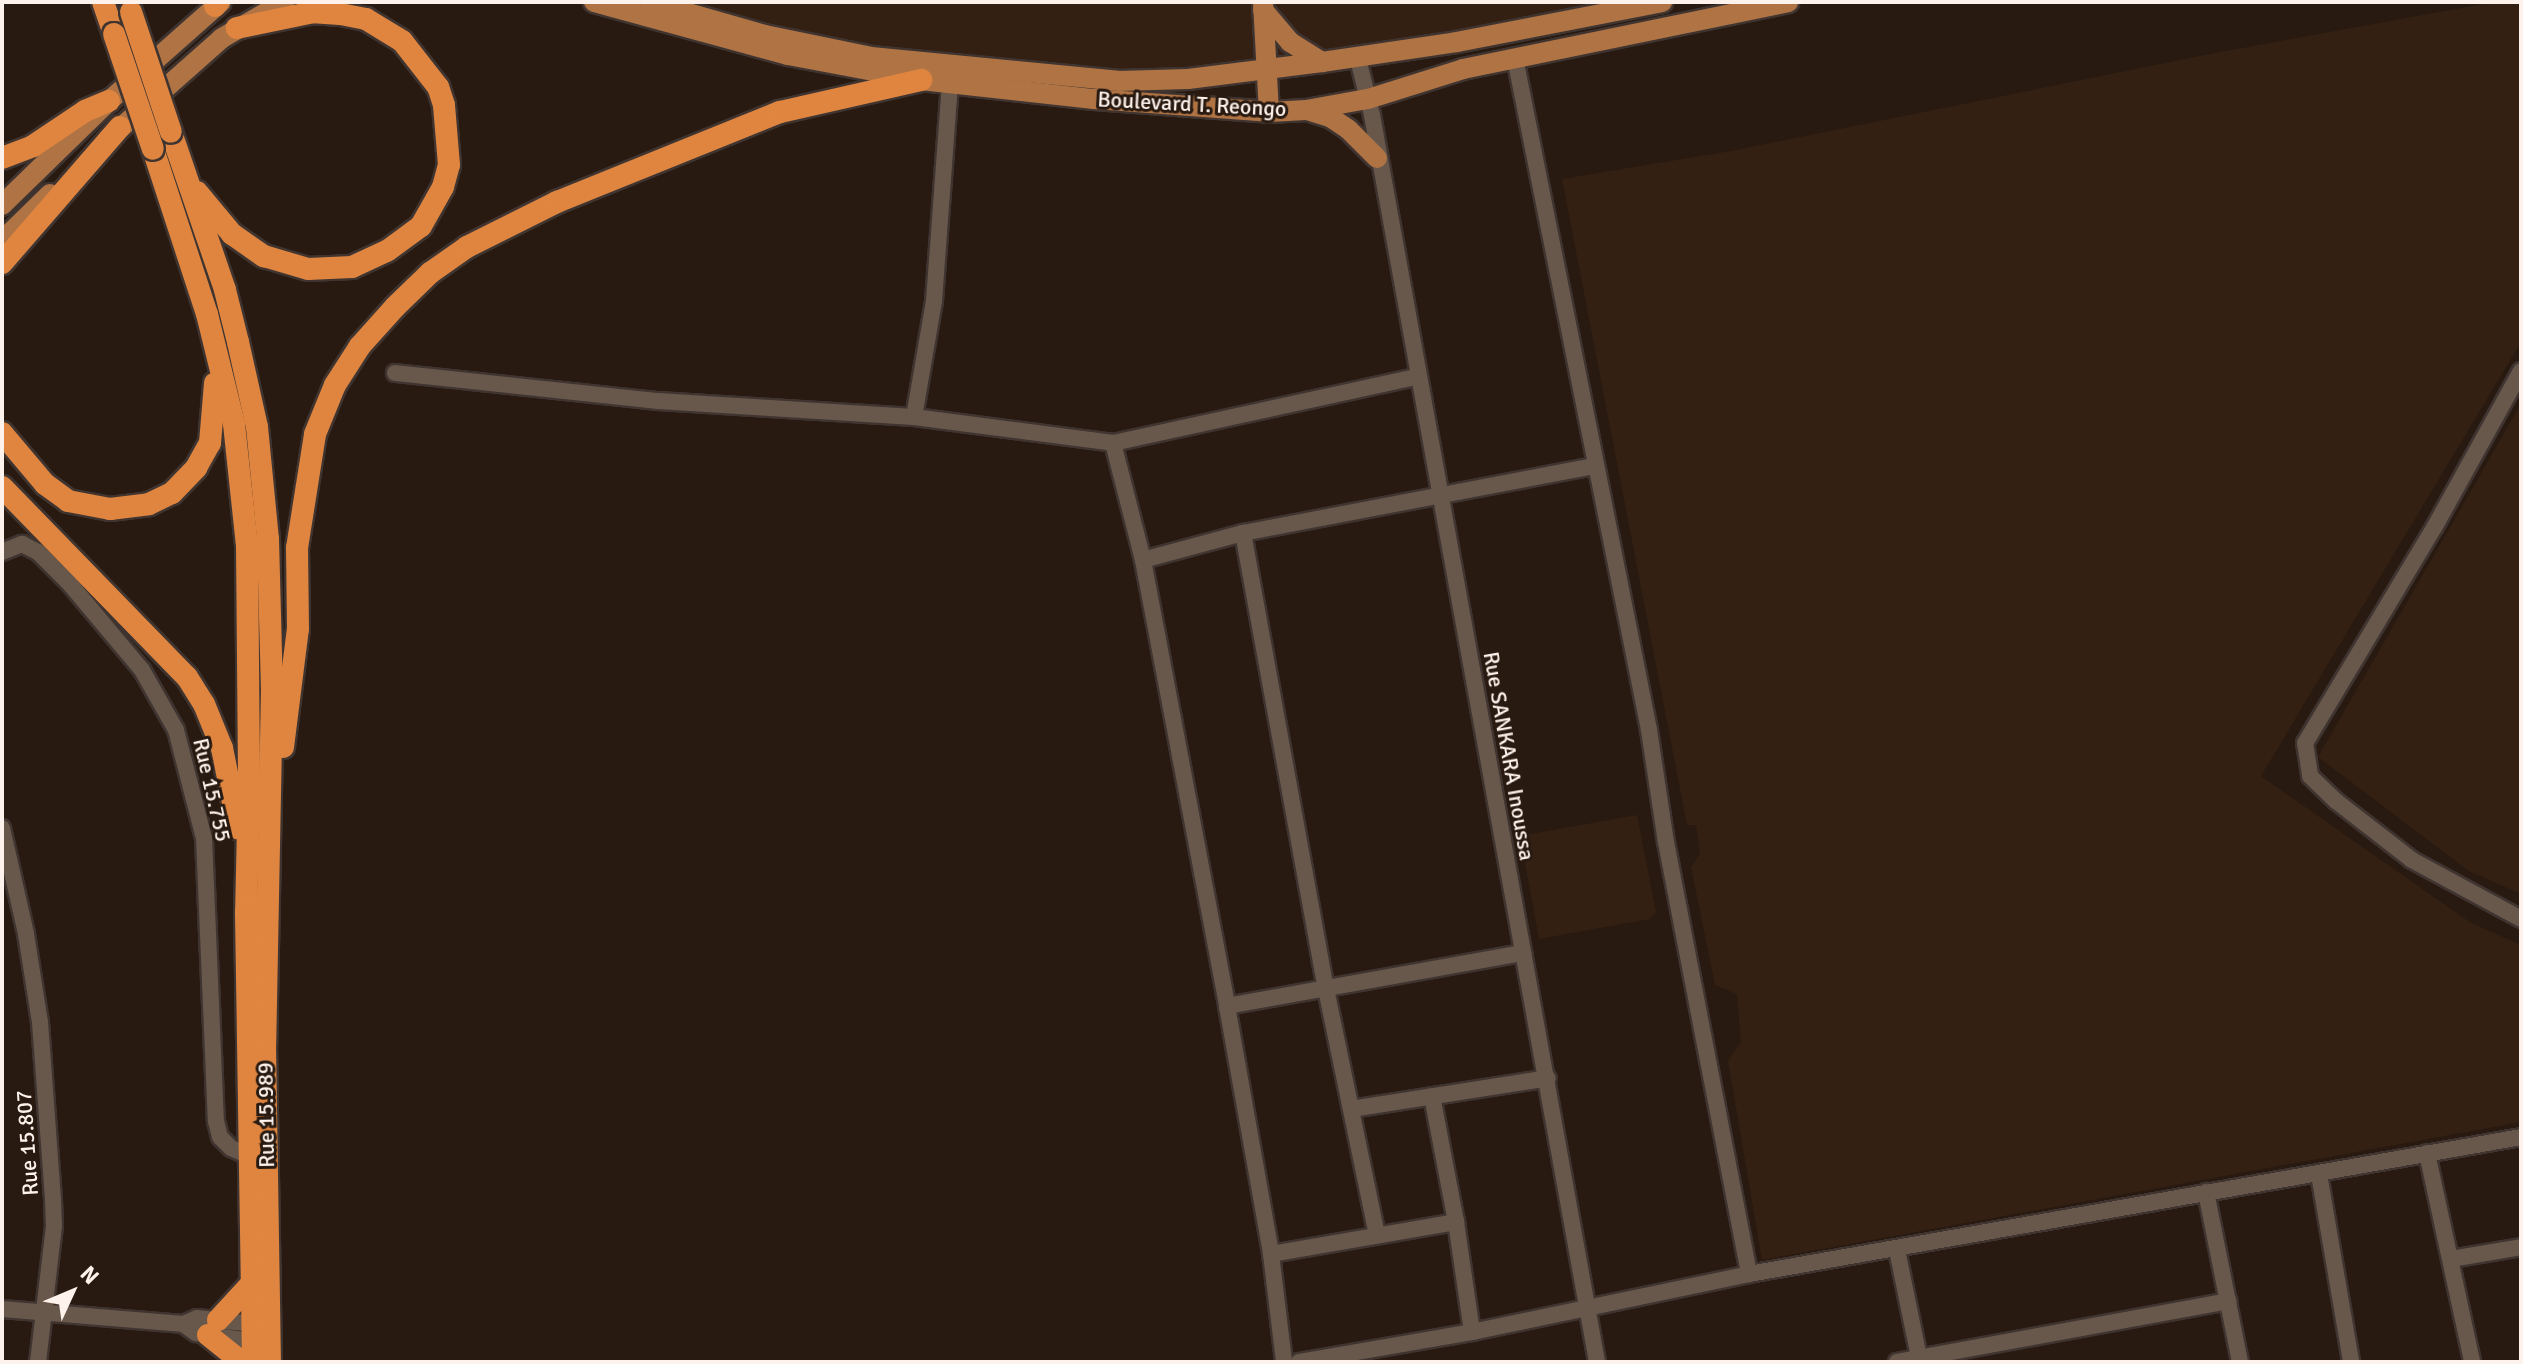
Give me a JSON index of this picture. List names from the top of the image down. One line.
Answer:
{"streets":{"highway":["Rue 15.989"],"main road":["Boulevard T. Reongo"],"street":["Rue SANKARA Inoussa","Rue 15.755","Rue 15.807"]},"crossings":[["Boulevard T. Reongo","Rue SANKARA Inoussa"]],"north":"top right"}
